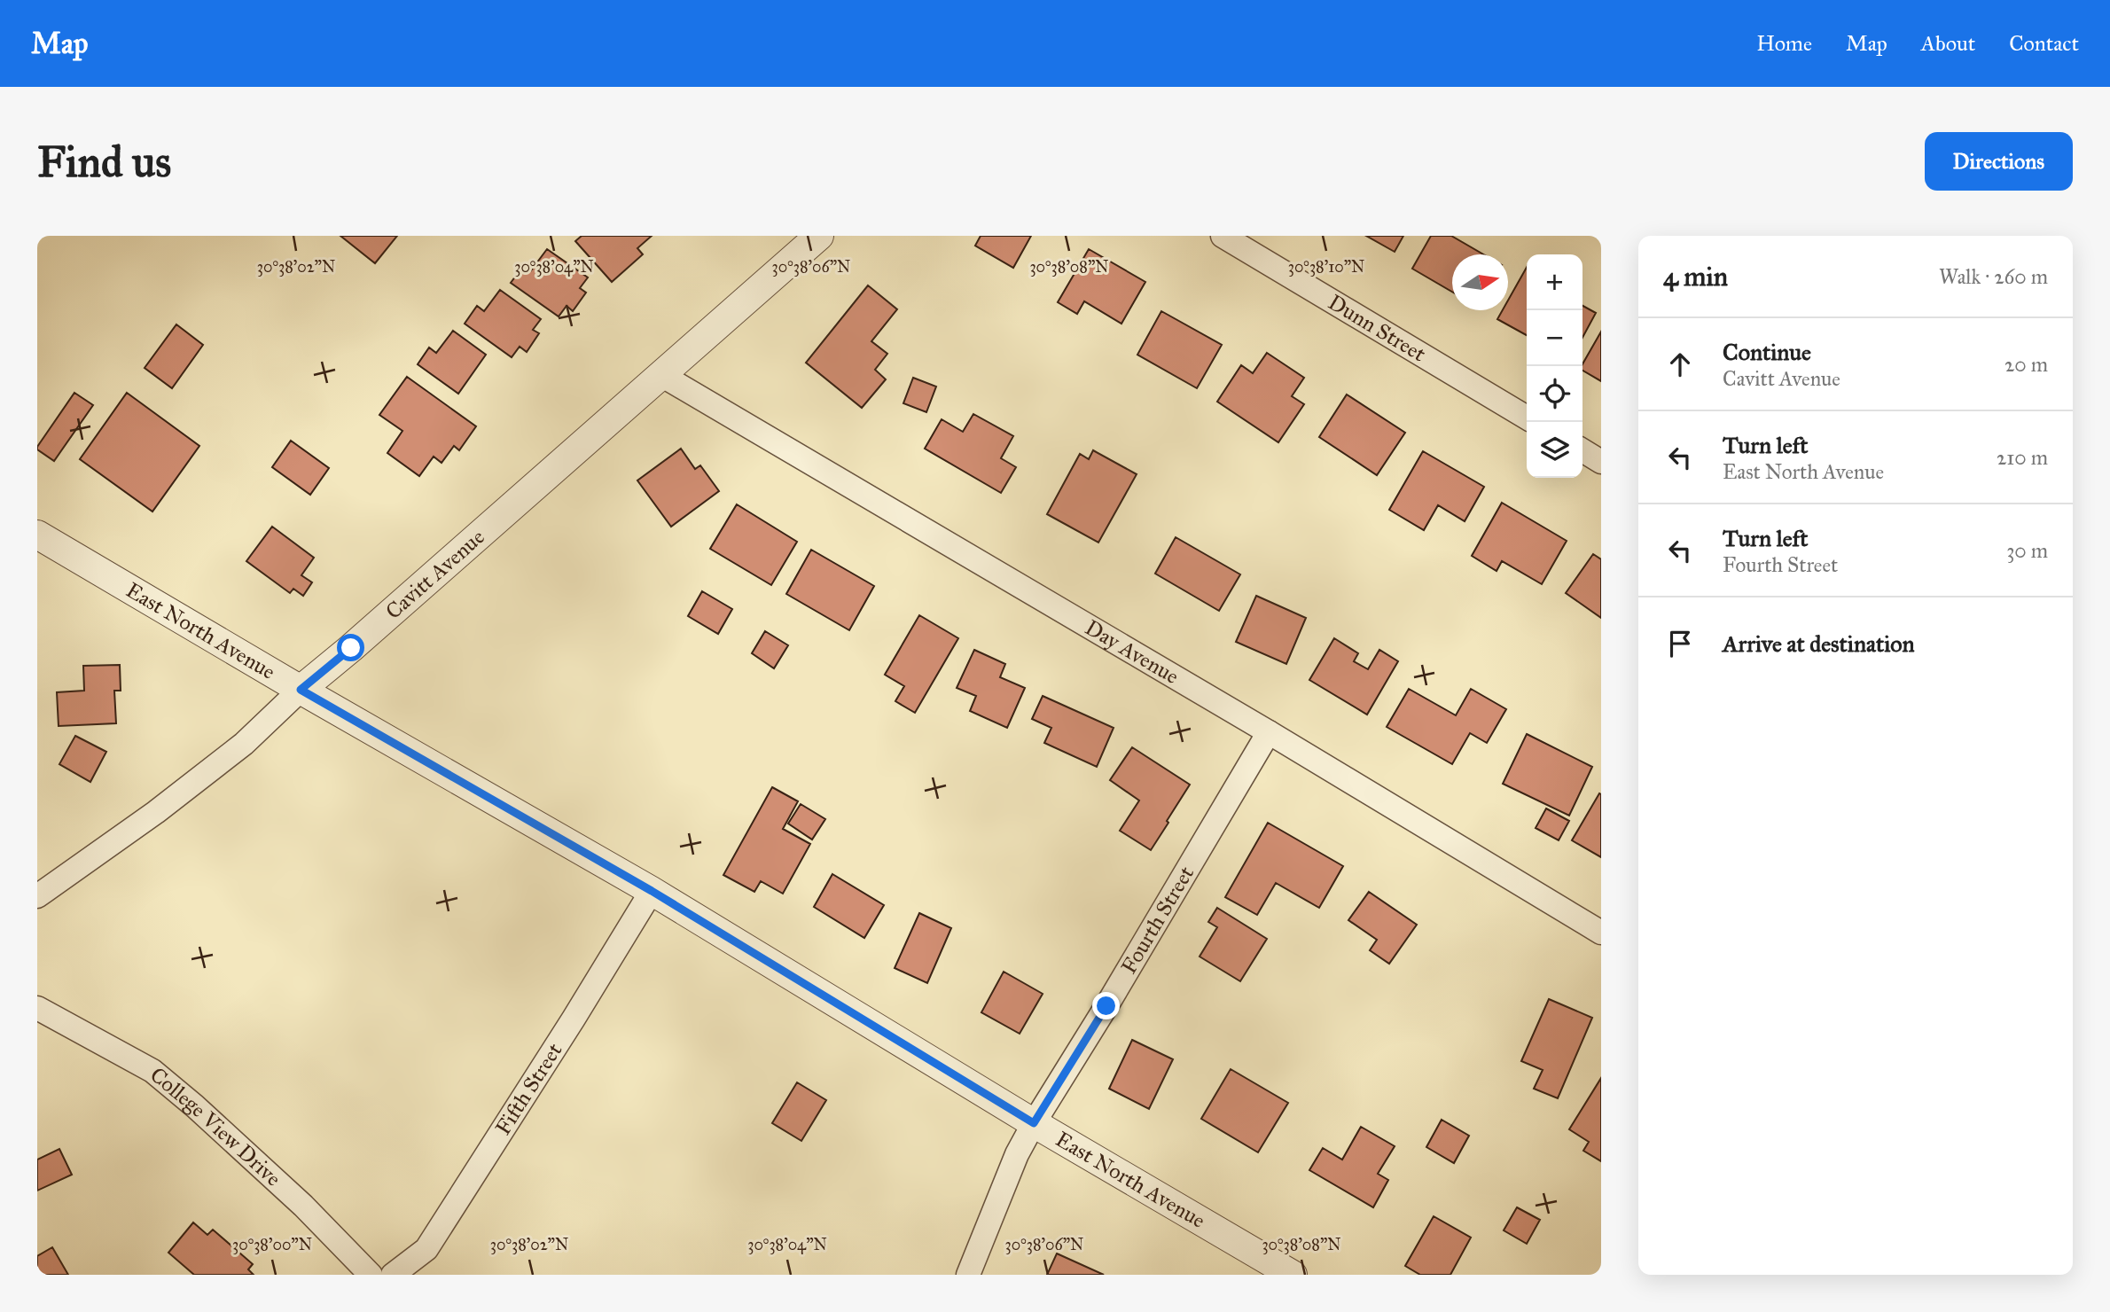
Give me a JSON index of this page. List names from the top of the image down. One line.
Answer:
{"streets":{"street":["Dunn Street","Cavitt Avenue","East North Avenue","Day Avenue","Fourth Street","Fifth Street","College View Drive"]},"crossings":[["Cavitt Avenue","East North Avenue"],["Cavitt Avenue","Day Avenue"],["East North Avenue","Fourth Street"],["East North Avenue","Fifth Street"],["Day Avenue","Fourth Street"]],"north":"right","page":{"header":"Map","nav":["Home","Map","About","Contact"],"buttons":"Directions","title":"Find us","heading":["4 min","Walk · 260 m"],"map_buttons":["+","−"],"list":[["Continue","Cavitt Avenue","20 m"],["Turn left","East North Avenue","210 m"],["Turn left","Fourth Street","30 m"],"Arrive at destination"]},"coordinates":["30°38'02\"N","30°38'04\"N","30°38'06\"N","30°38'08\"N","30°38'10\"N","30°38'00\"N"]}
